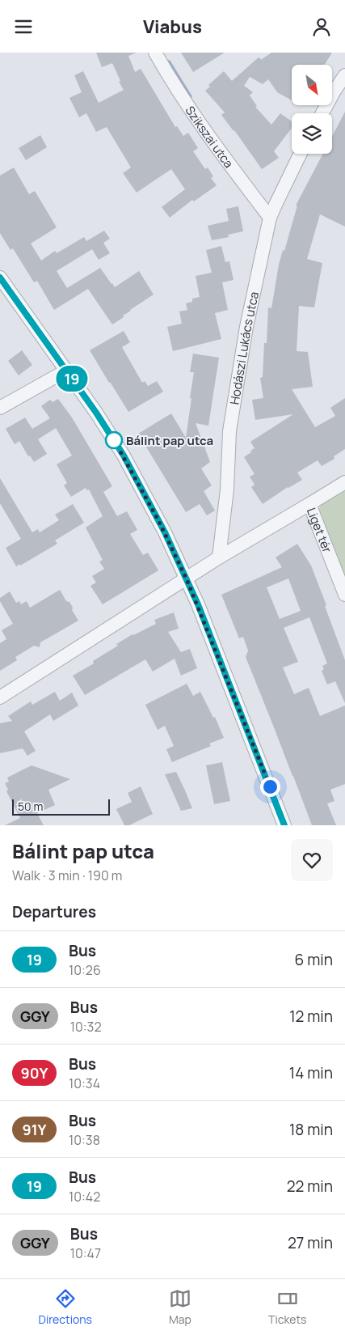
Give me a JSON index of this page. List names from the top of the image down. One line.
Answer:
{"streets":{"street":["Szikszai utca","Hodászi Lukács utca","Liget tér"]},"crossings":[["Szikszai utca","Hodászi Lukács utca"]],"places":["Bálint pap utca"],"lines":["bus line 19"],"scale_bar":"50 m","north":"bottom right","page":{"header":"Viabus","on_map":"19","scale":"50 m","heading":[["Bálint pap utca","Walk · 3 min · 190 m"],"Departures"],"list":[{"mark":"19","name":"Bus","note":"10:26","value":"6 min"},{"mark":"GGY","name":"Bus","note":"10:32","value":"12 min"},{"mark":"90Y","name":"Bus","note":"10:34","value":"14 min"},{"mark":"91Y","name":"Bus","note":"10:38","value":"18 min"},{"mark":"19","name":"Bus","note":"10:42","value":"22 min"},{"mark":"GGY","name":"Bus","note":"10:47","value":"27 min"}],"tabs":["Directions","Map","Tickets"]}}
